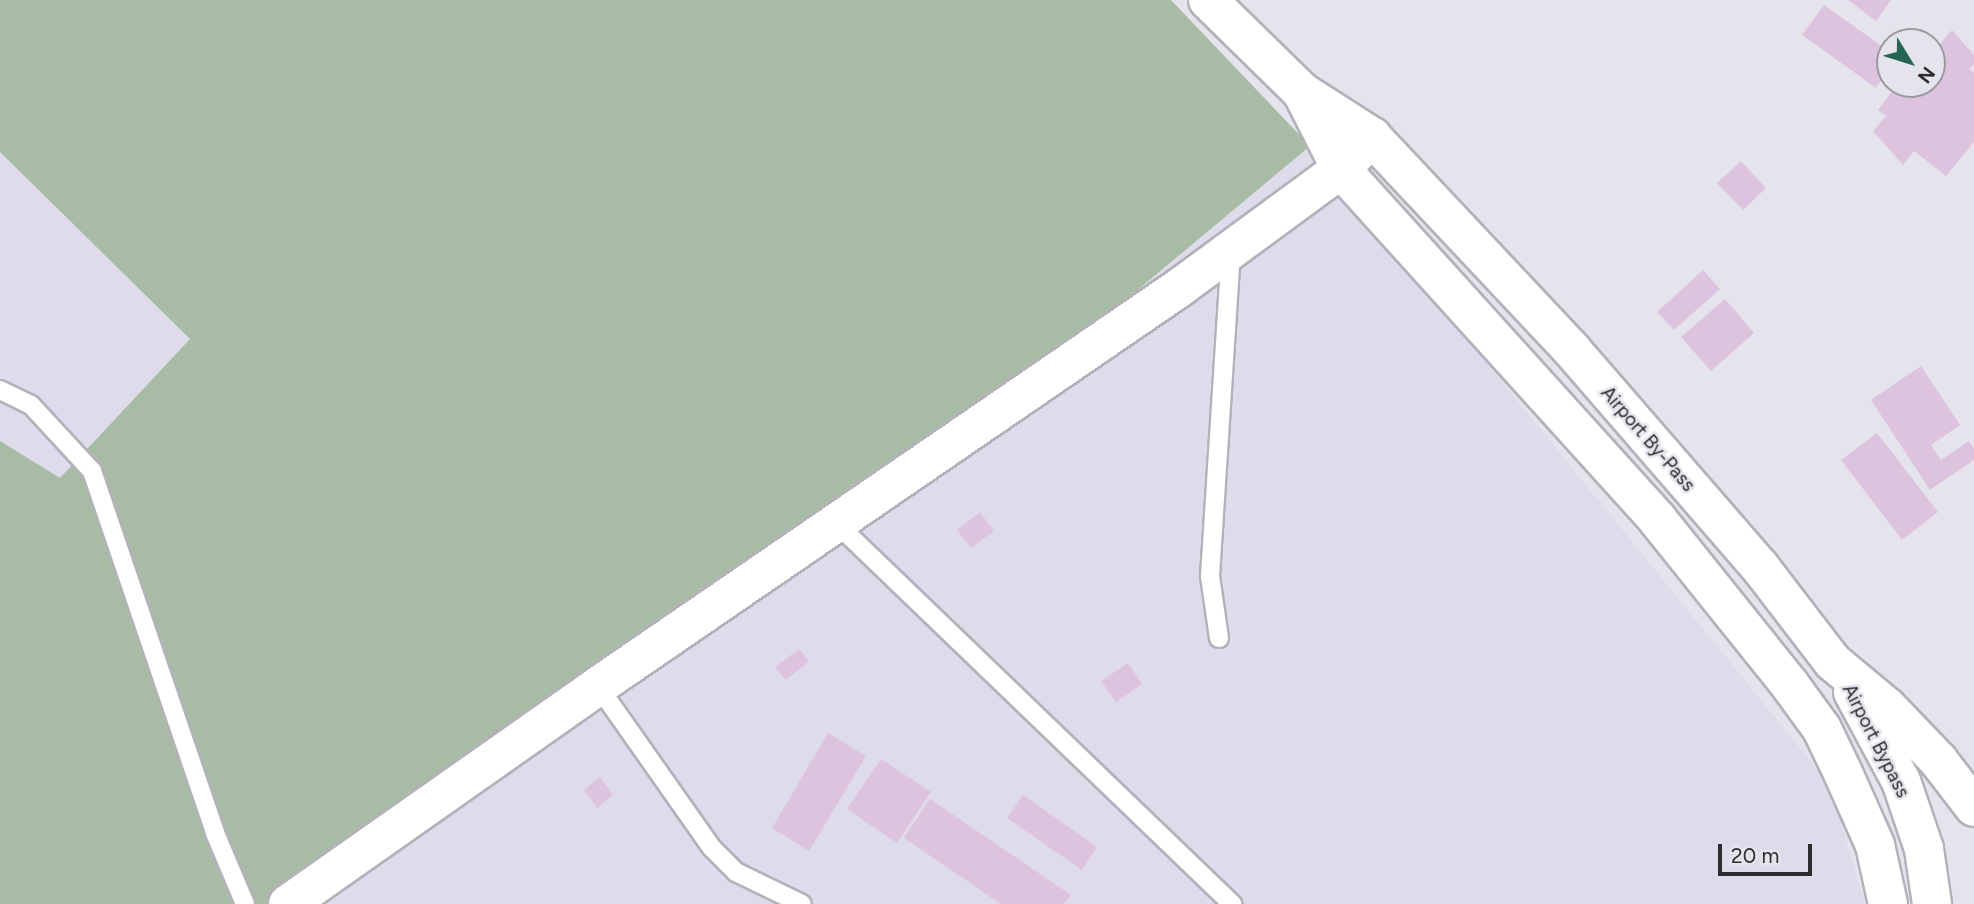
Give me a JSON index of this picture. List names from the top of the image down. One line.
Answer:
{"streets":{"main road":["Airport By-Pass","Airport Bypass"]},"crossings":[["Airport By-Pass","Airport Bypass"]],"scale_bar":"20 m","north":"bottom right"}
